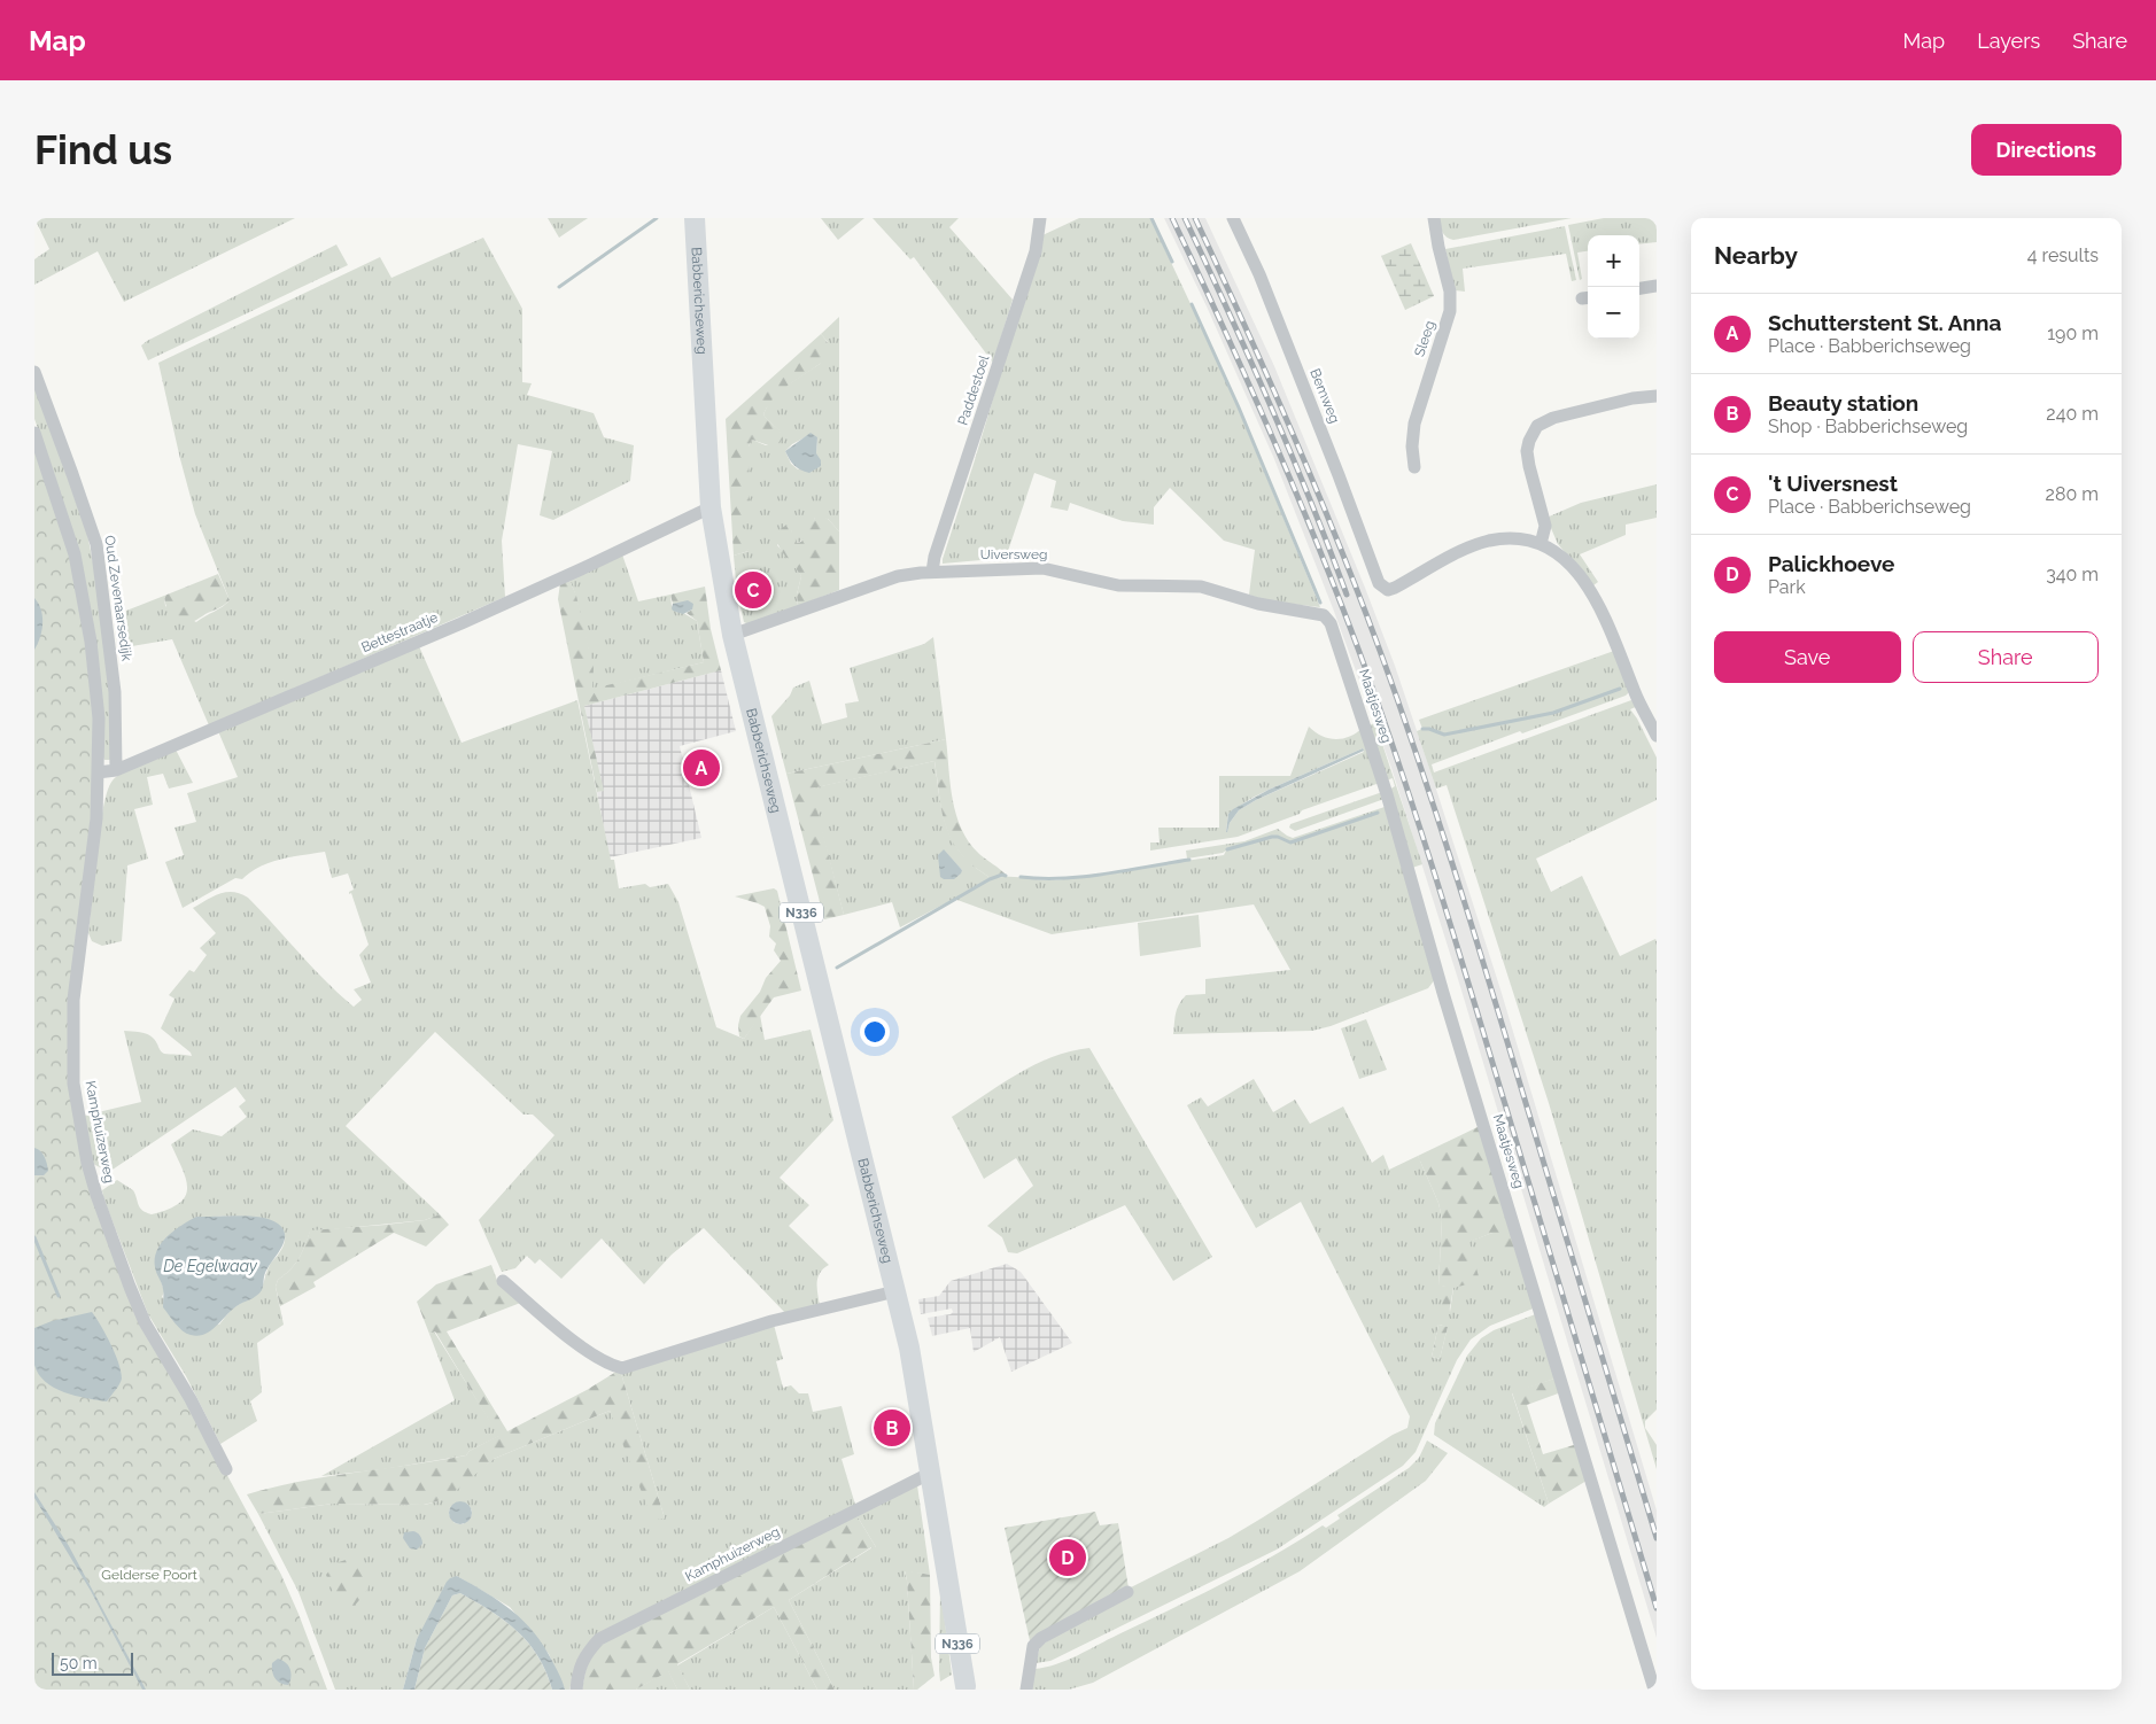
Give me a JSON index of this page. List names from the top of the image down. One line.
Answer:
{"streets":{"main road":["Babberichseweg","N336"],"street":["Sleeg","Paddestoel","Bemweg","Uiversweg","Oud Zevenaarsedijk","Bettestraatje","Maatjesweg","Kamphuizerweg"]},"crossings":[["Babberichseweg","Uiversweg"],["Babberichseweg","Bettestraatje"],["Babberichseweg","Kamphuizerweg"],["Paddestoel","Uiversweg"],["Uiversweg","Maatjesweg"],["Oud Zevenaarsedijk","Bettestraatje"],["Bettestraatje","Kamphuizerweg"]],"water":["De Egelwaay"],"parks":["Gelderse Poort"],"scale_bar":"50 m","page":{"header":"Map","nav":["Map","Layers","Share"],"buttons":["Directions",["Save","Share"]],"title":"Find us","heading":["Nearby","4 results"],"map_buttons":["+","−"],"list":[{"mark":"A","name":"Schutterstent St. Anna","note":"Place · Babberichseweg","value":"190 m"},{"mark":"B","name":"Beauty station","note":"Shop · Babberichseweg","value":"240 m"},{"mark":"C","name":"'t Uiversnest","note":"Place · Babberichseweg","value":"280 m"},{"mark":"D","name":"Palickhoeve","note":"Park","value":"340 m"}],"pins":["C","A","B","D"],"scale":"50 m"}}
